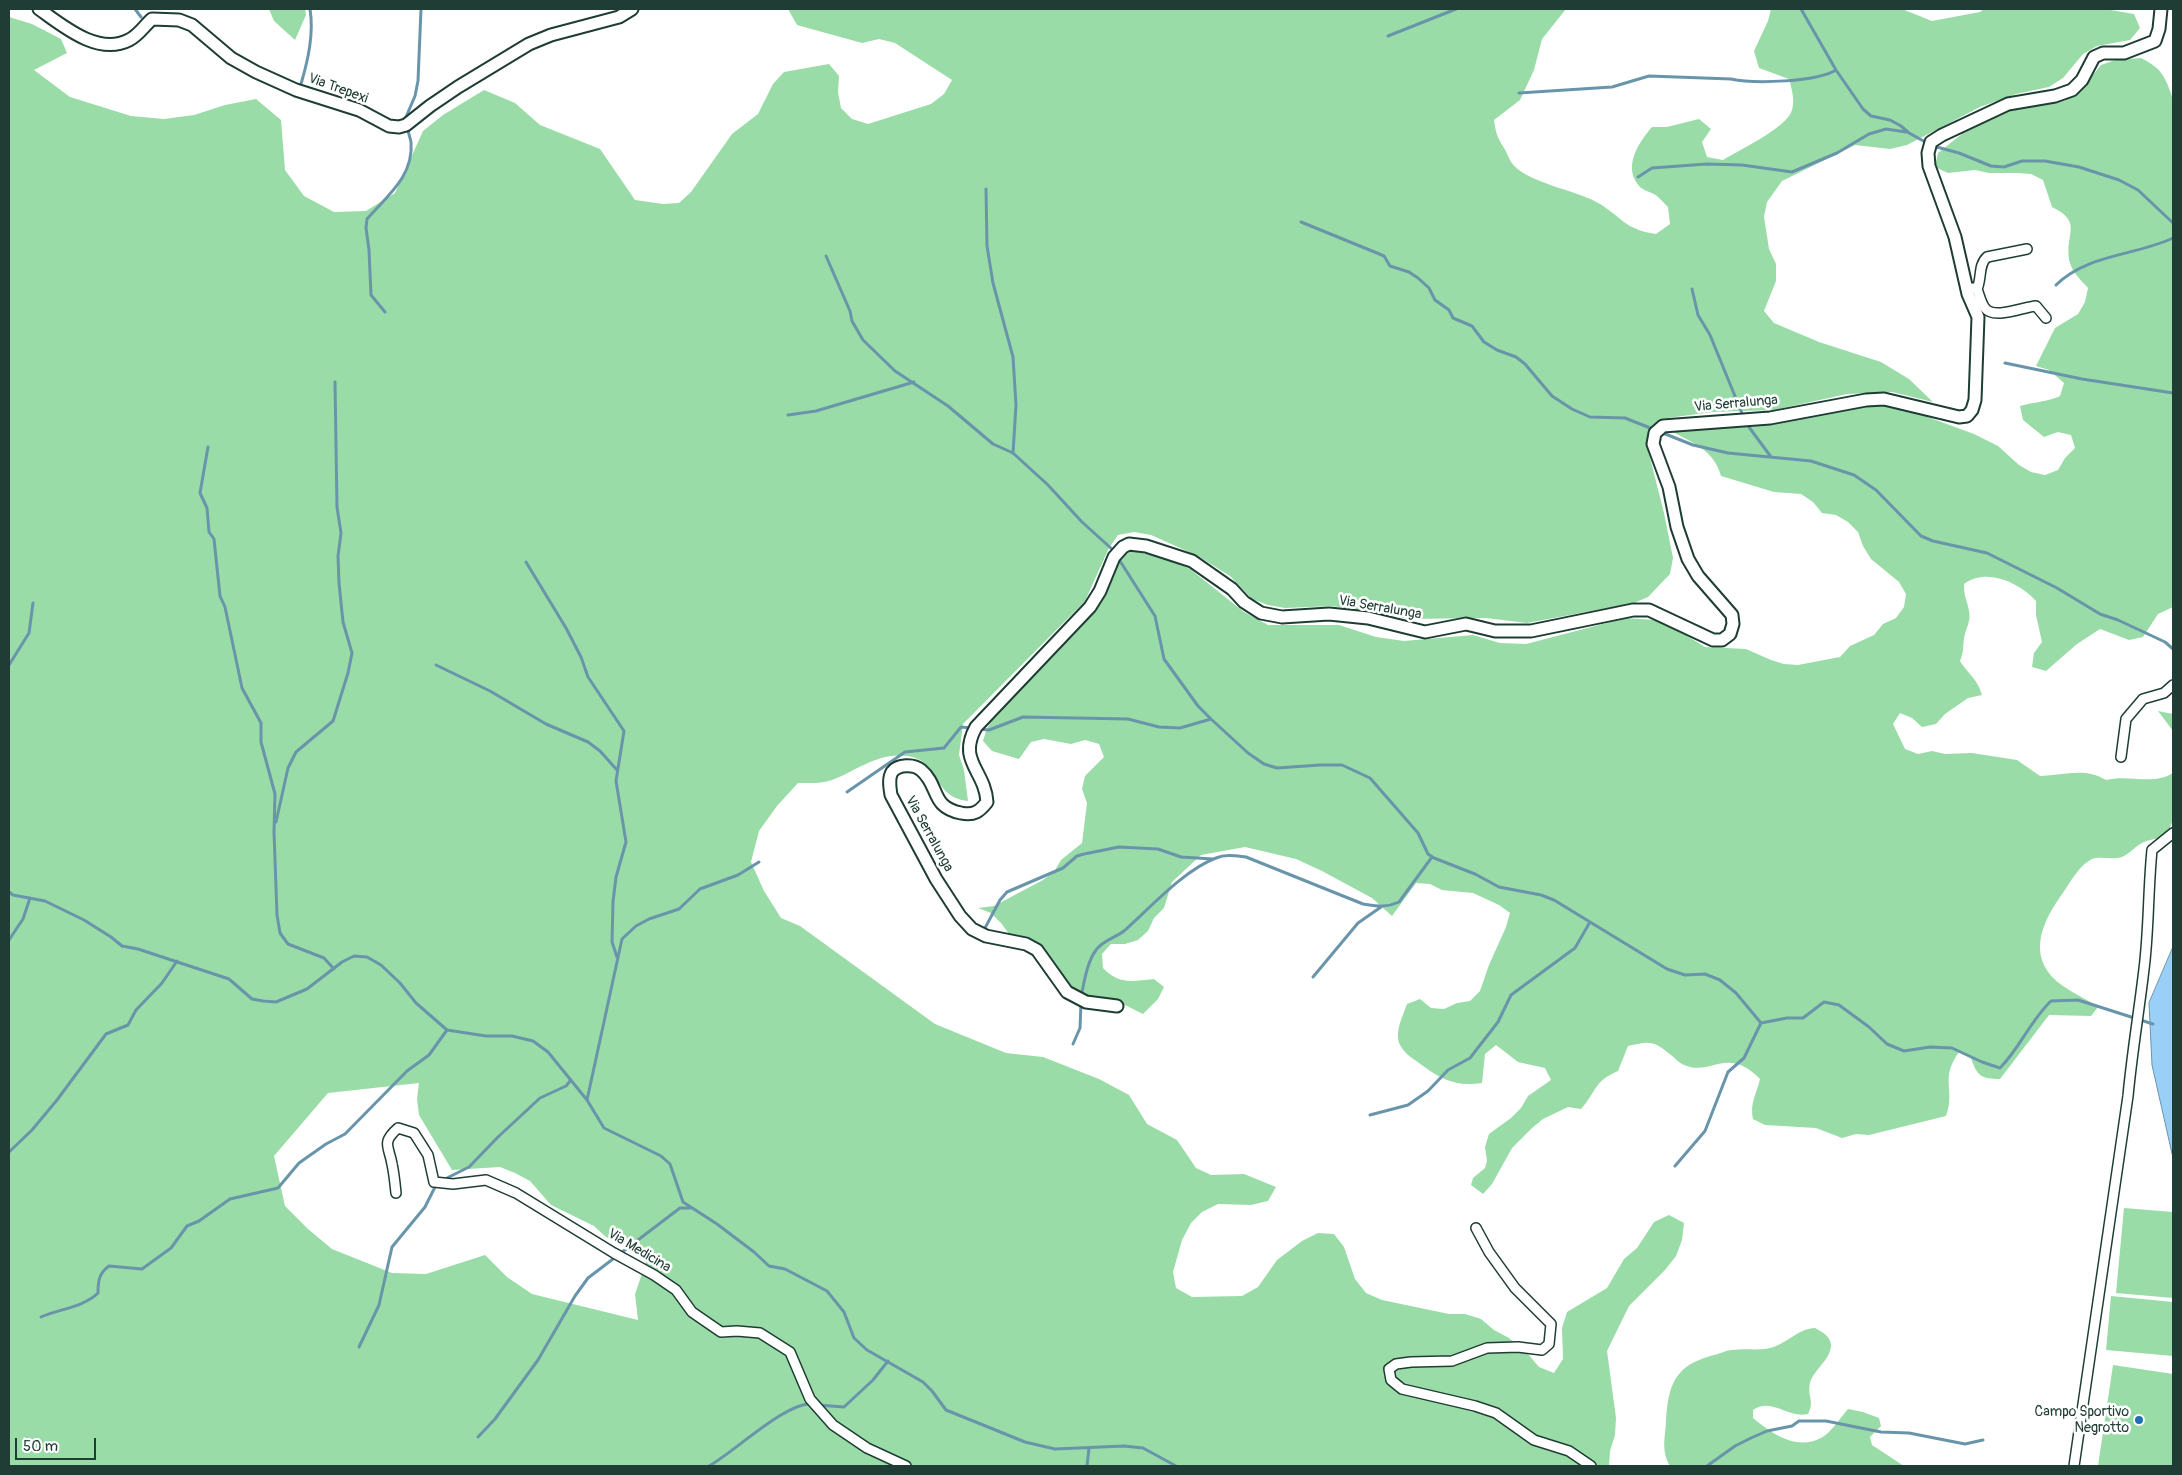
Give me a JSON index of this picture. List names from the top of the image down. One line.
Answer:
{"streets":{"street":["Via Trepexi","Via Serralunga","Via Medicina"]},"places":["Campo Sportivo Negrotto"],"scale_bar":"50 m"}
